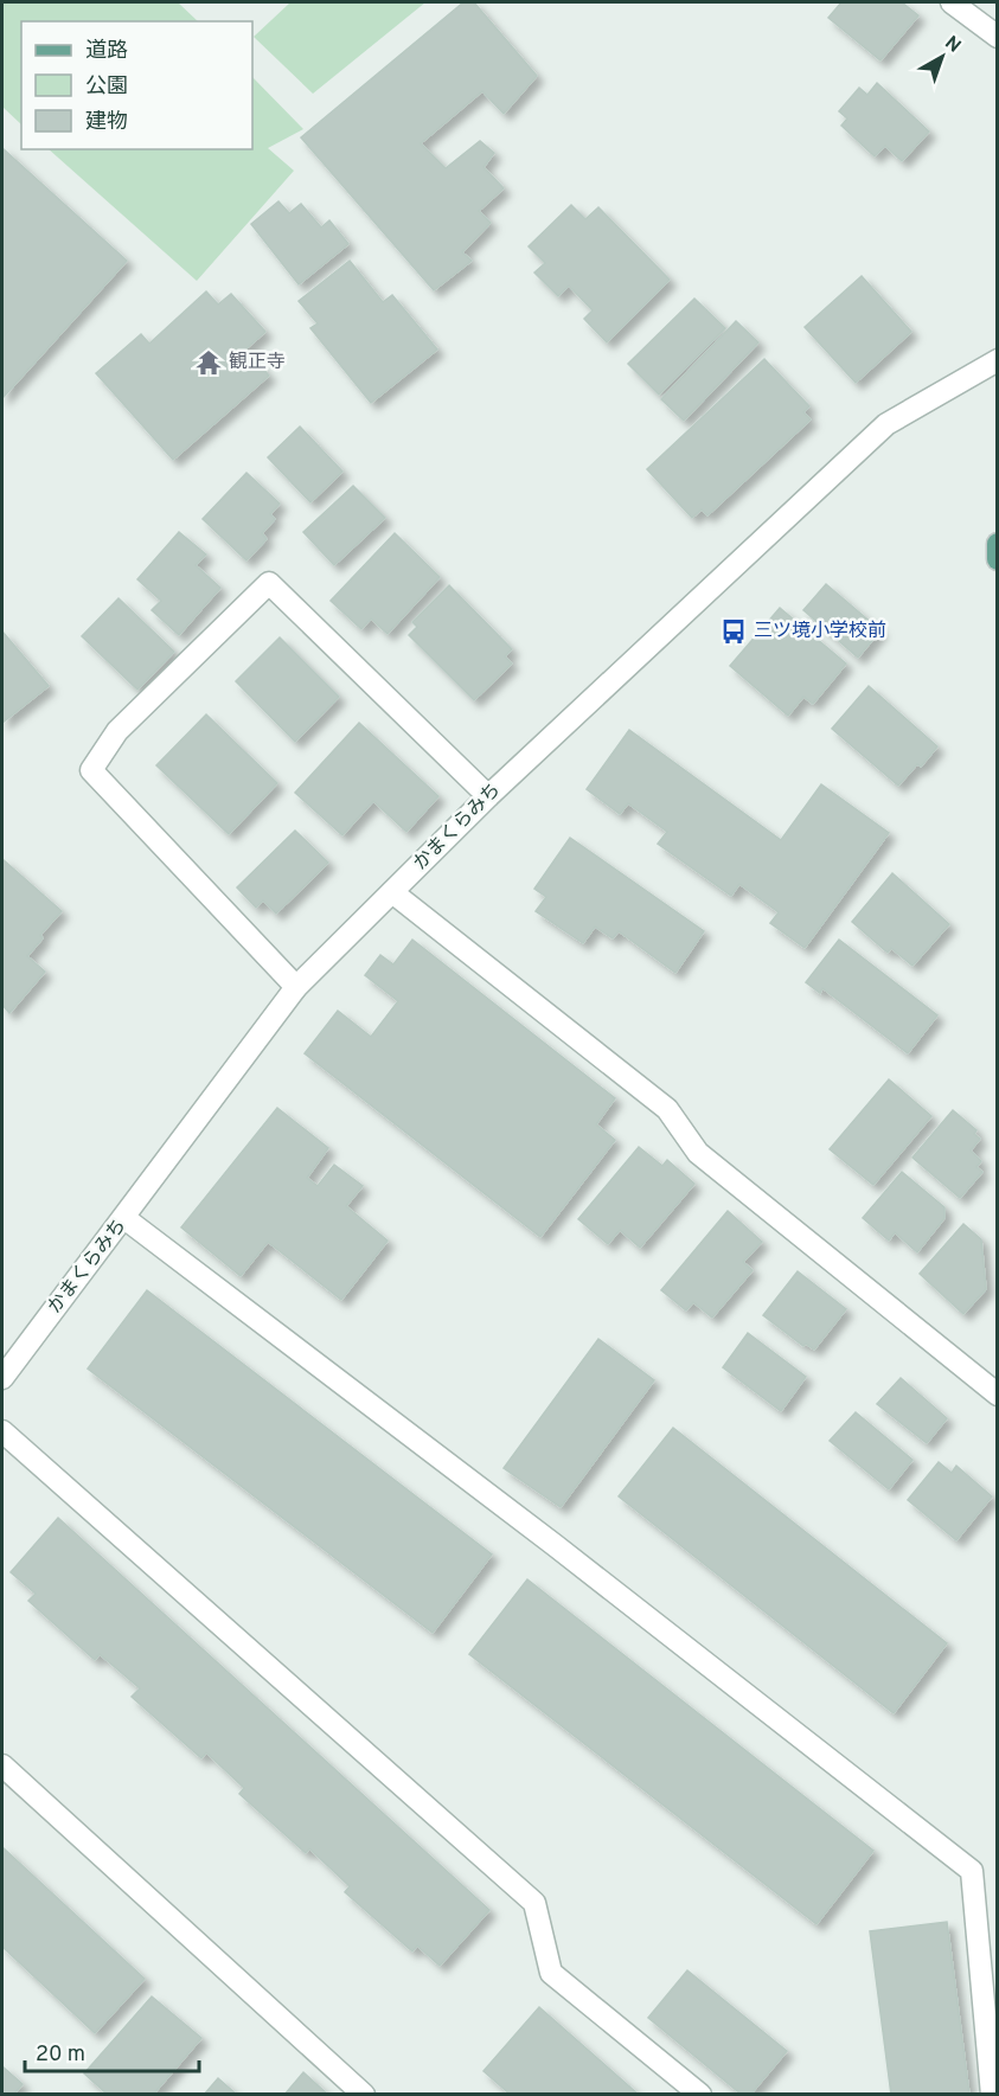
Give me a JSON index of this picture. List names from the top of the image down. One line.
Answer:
{"streets":{"street":["かまくらみち"]},"places":{"temple":["観正寺"],"bus stop":["三ツ境小学校前"]},"legend":["道路","公園","建物"],"scale_bar":"20 m","north":"top right"}
